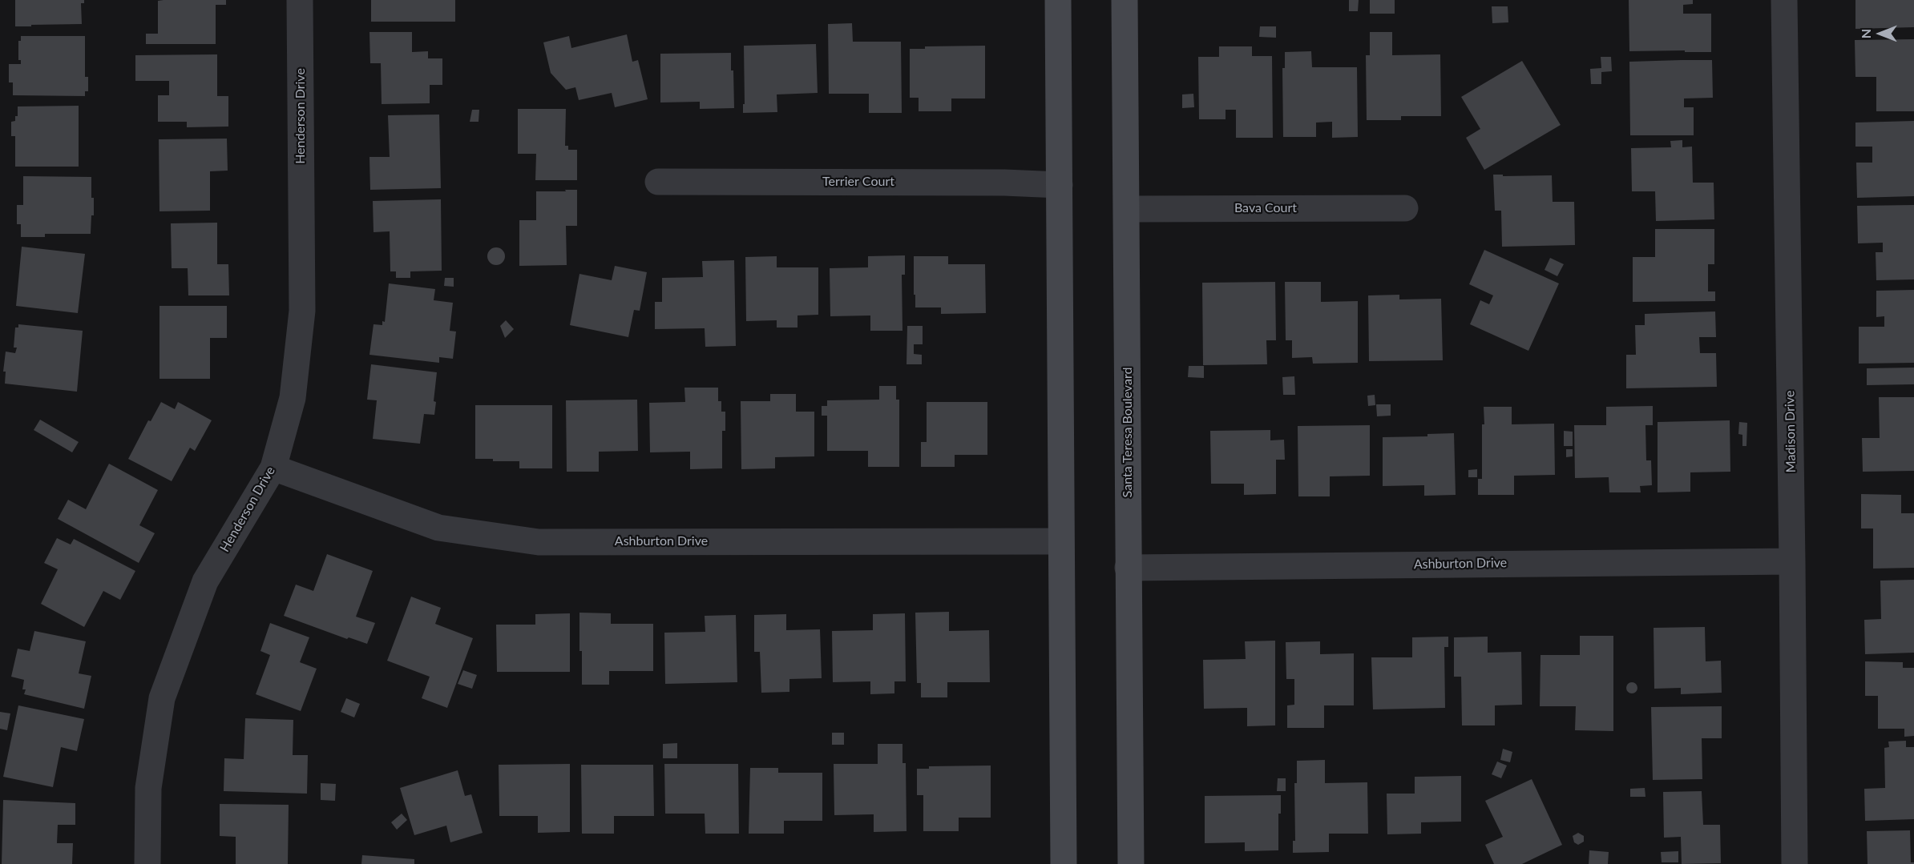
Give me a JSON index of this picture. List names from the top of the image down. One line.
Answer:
{"streets":{"main road":["Santa Teresa Boulevard"],"street":["Henderson Drive","Terrier Court","Bava Court","Madison Drive","Ashburton Drive"]},"crossings":[["Henderson Drive","Ashburton Drive"],["Bava Court","Santa Teresa Boulevard"],["Madison Drive","Ashburton Drive"],["Santa Teresa Boulevard","Ashburton Drive"]],"north":"left"}
